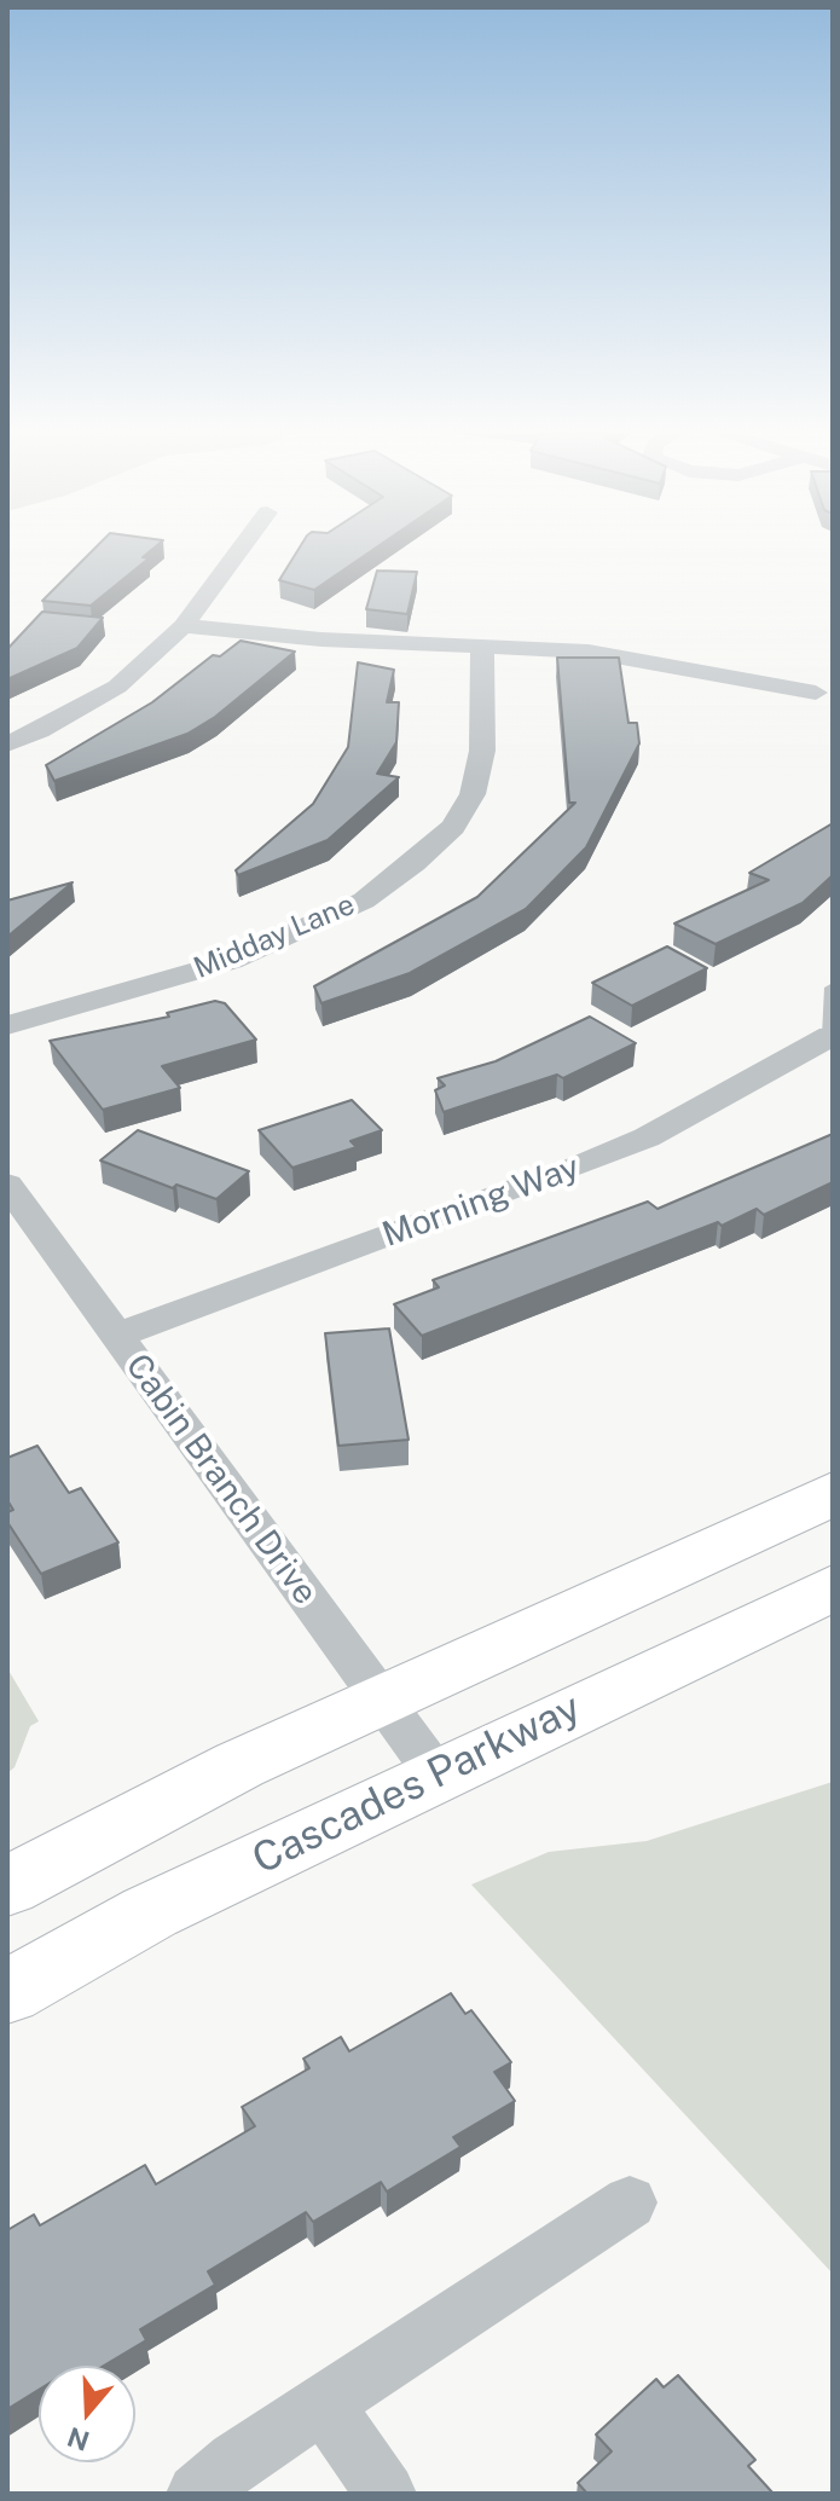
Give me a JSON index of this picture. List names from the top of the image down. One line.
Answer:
{"streets":{"main road":["Cascades Parkway"],"street":["Midday Lane","Morning Way","Cabin Branch Drive"]},"crossings":[["Morning Way","Cabin Branch Drive"],["Cabin Branch Drive","Cascades Parkway"]],"north":"bottom"}
